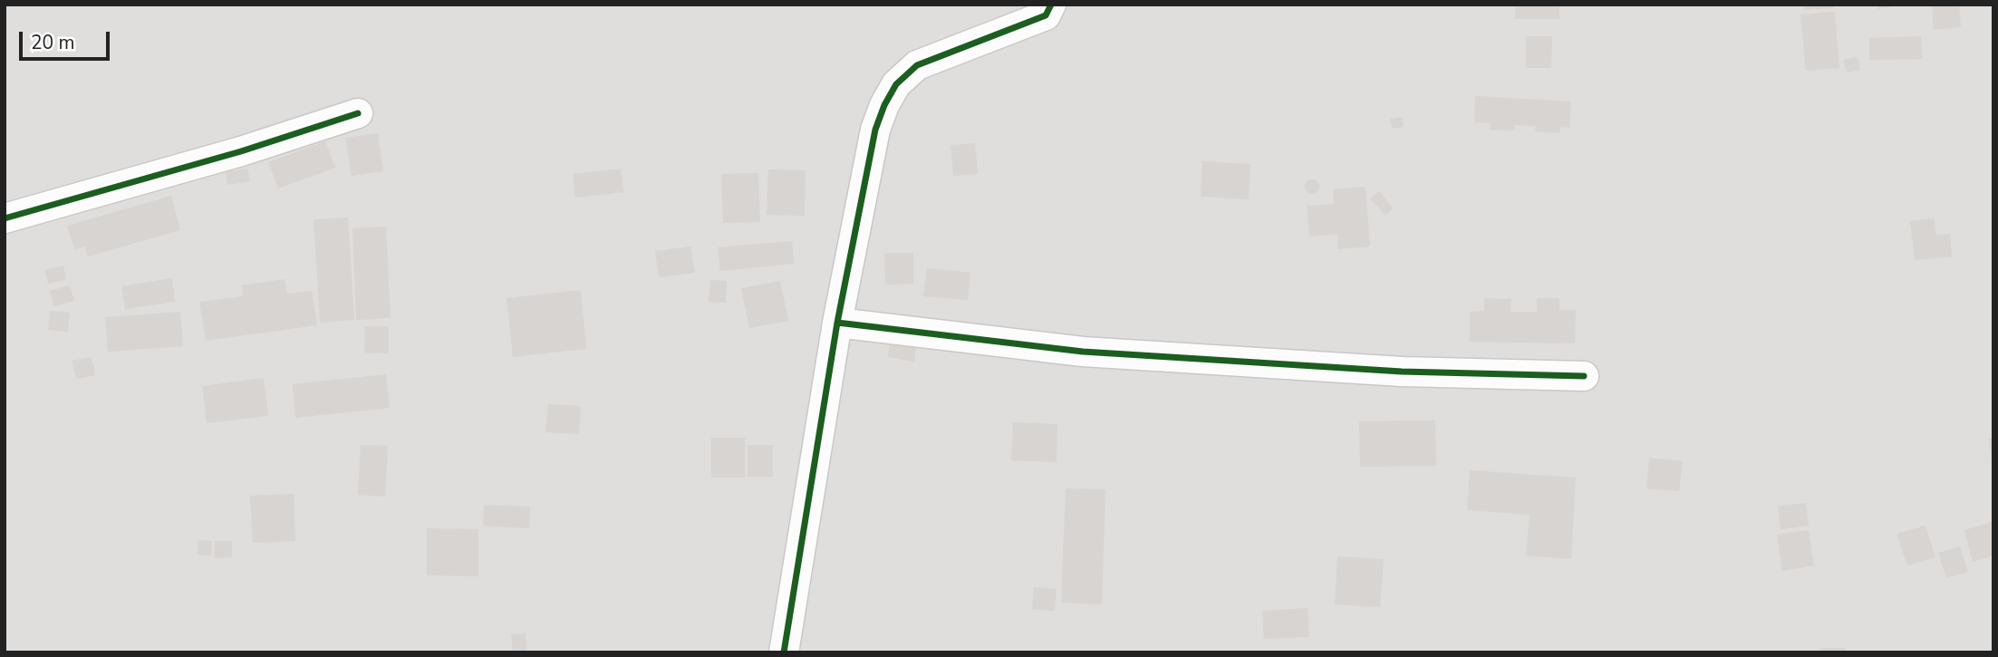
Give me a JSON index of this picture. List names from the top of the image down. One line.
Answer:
{"scale_bar":"20 m"}
